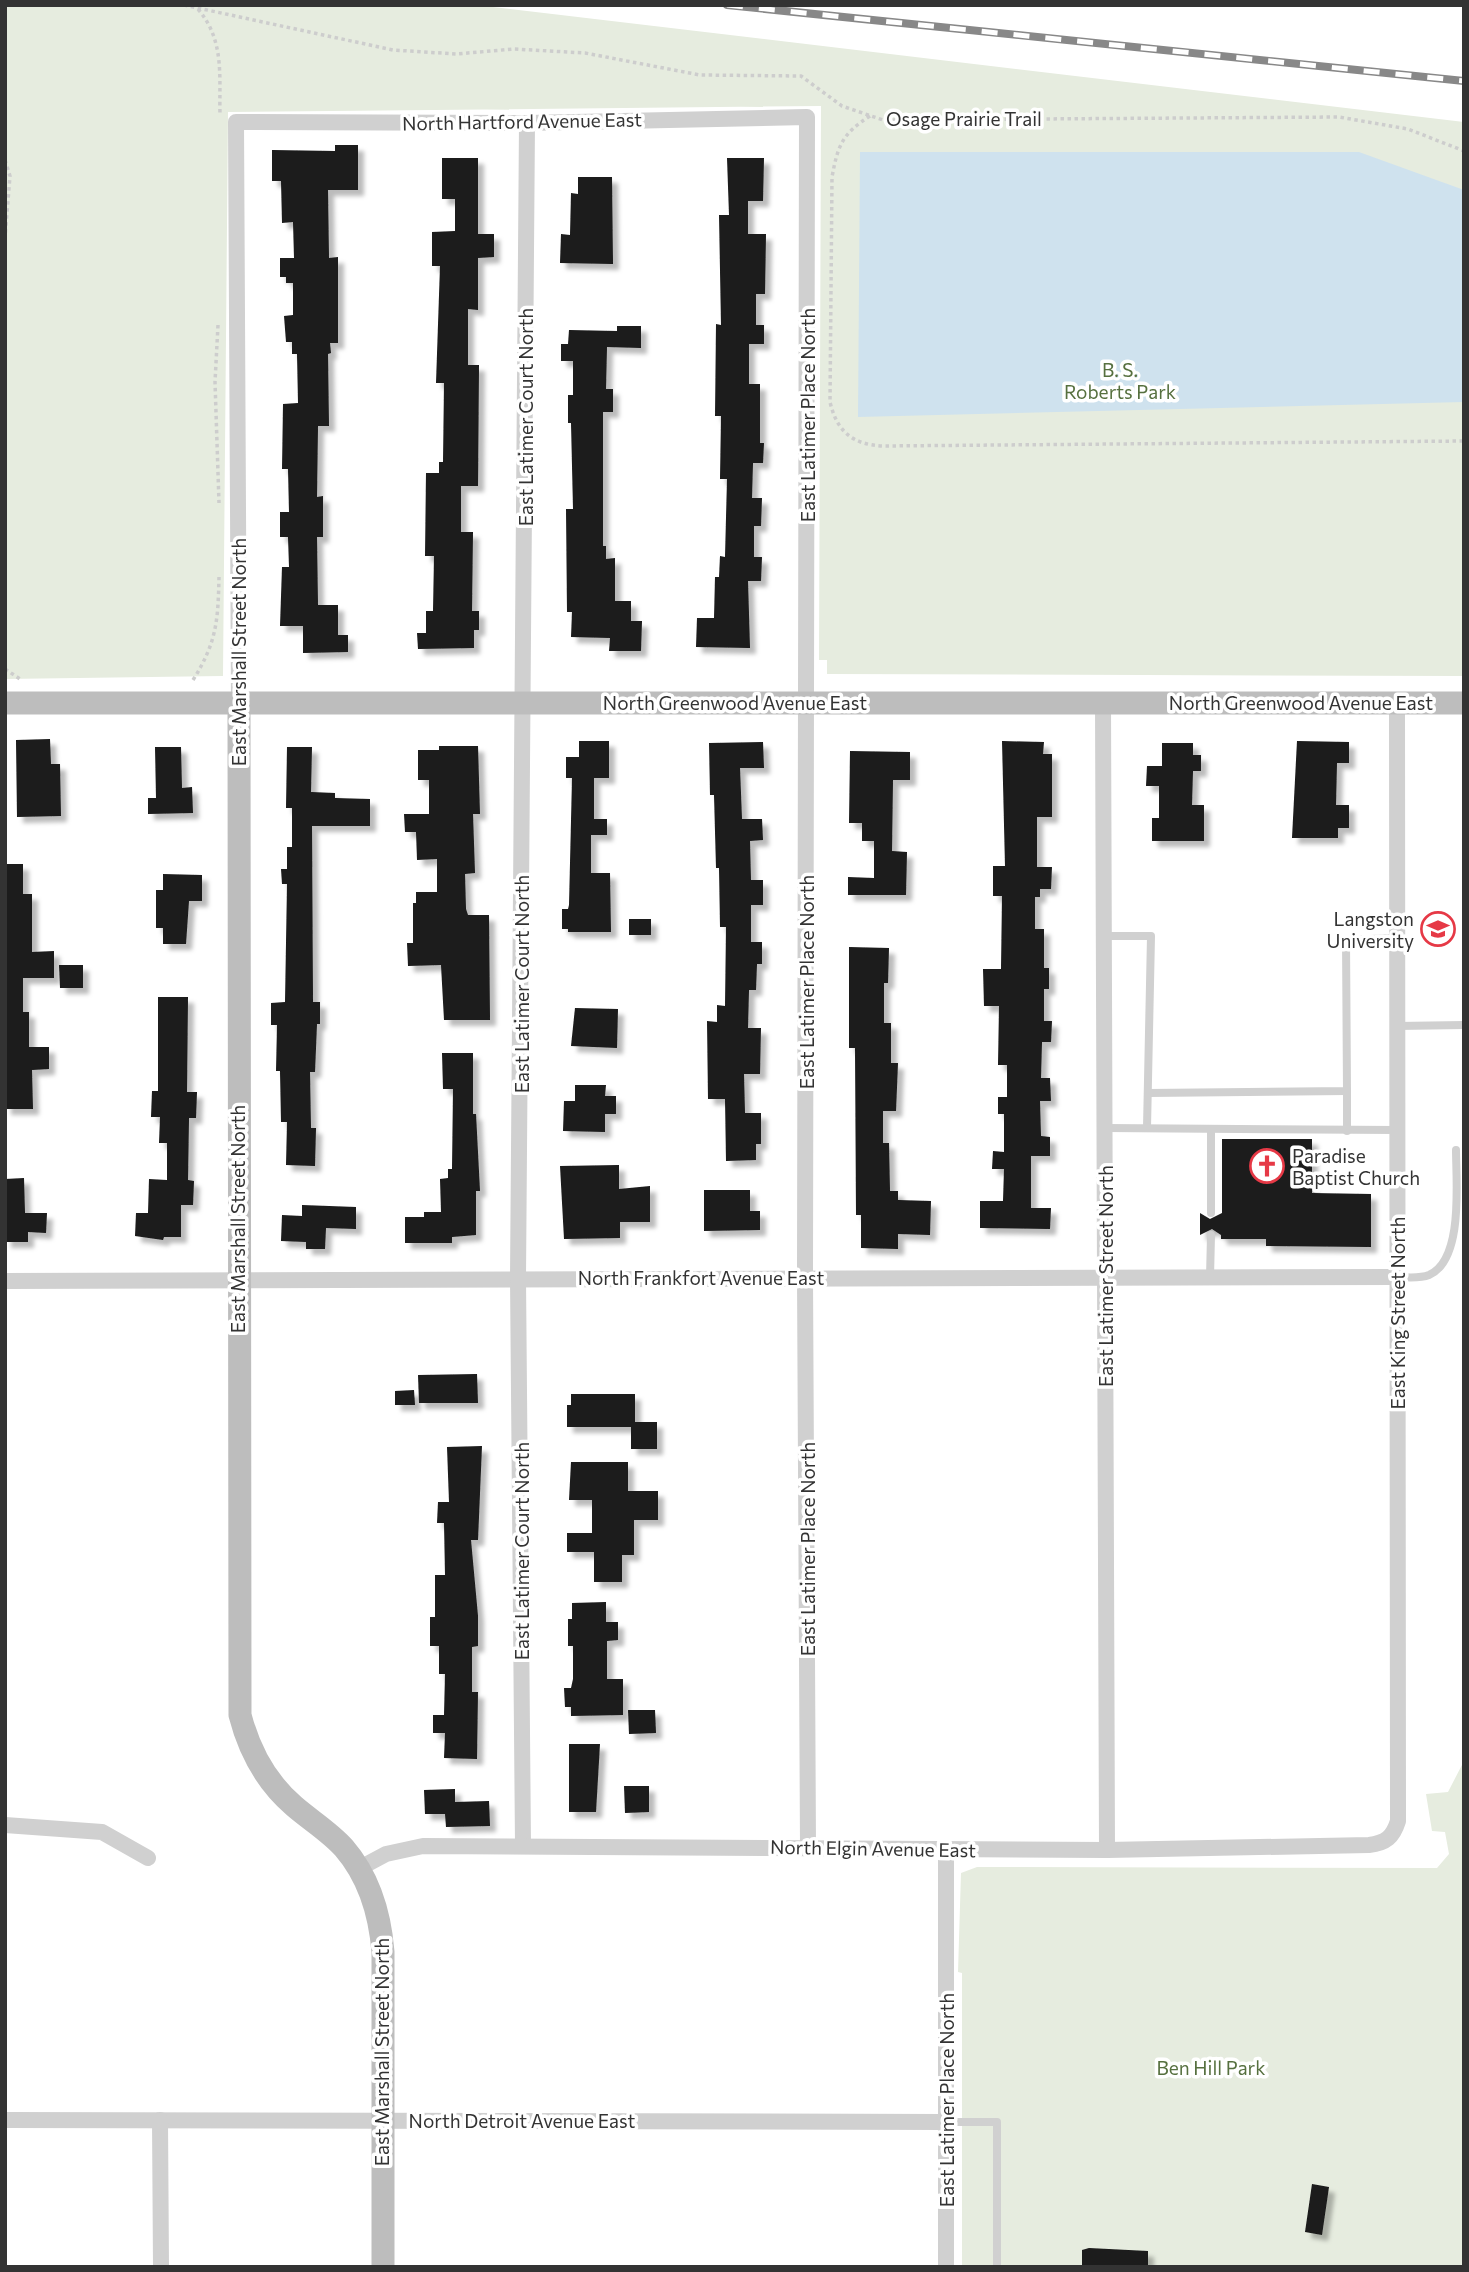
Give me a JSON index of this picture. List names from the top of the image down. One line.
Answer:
{"streets":{"street":["North Hartford Avenue East","East Latimer Place North","East Latimer Court North","East Marshall Street North","North Greenwood Avenue East","East Latimer Street North","North Frankfort Avenue East","East King Street North","North Elgin Avenue East","North Detroit Avenue East"],"path":["Osage Prairie Trail"]},"crossings":[["North Hartford Avenue East","East Latimer Place North"],["North Hartford Avenue East","East Latimer Court North"],["North Hartford Avenue East","East Marshall Street North"],["East Latimer Place North","North Greenwood Avenue East"],["East Latimer Place North","North Frankfort Avenue East"],["East Latimer Place North","North Elgin Avenue East"],["East Latimer Place North","North Detroit Avenue East"],["East Latimer Court North","North Greenwood Avenue East"],["East Latimer Court North","North Frankfort Avenue East"],["East Latimer Court North","North Elgin Avenue East"],["East Marshall Street North","North Greenwood Avenue East"],["East Marshall Street North","North Frankfort Avenue East"],["East Marshall Street North","North Elgin Avenue East"],["East Marshall Street North","North Detroit Avenue East"],["North Greenwood Avenue East","East Latimer Street North"],["North Greenwood Avenue East","East King Street North"],["East Latimer Street North","North Frankfort Avenue East"],["East Latimer Street North","North Elgin Avenue East"],["North Frankfort Avenue East","East King Street North"],["East King Street North","North Elgin Avenue East"]],"parks":["B. S. Roberts Park","Ben Hill Park"],"places":{"school or university":["Langston University"],"church":["Paradise Baptist Church"]}}
